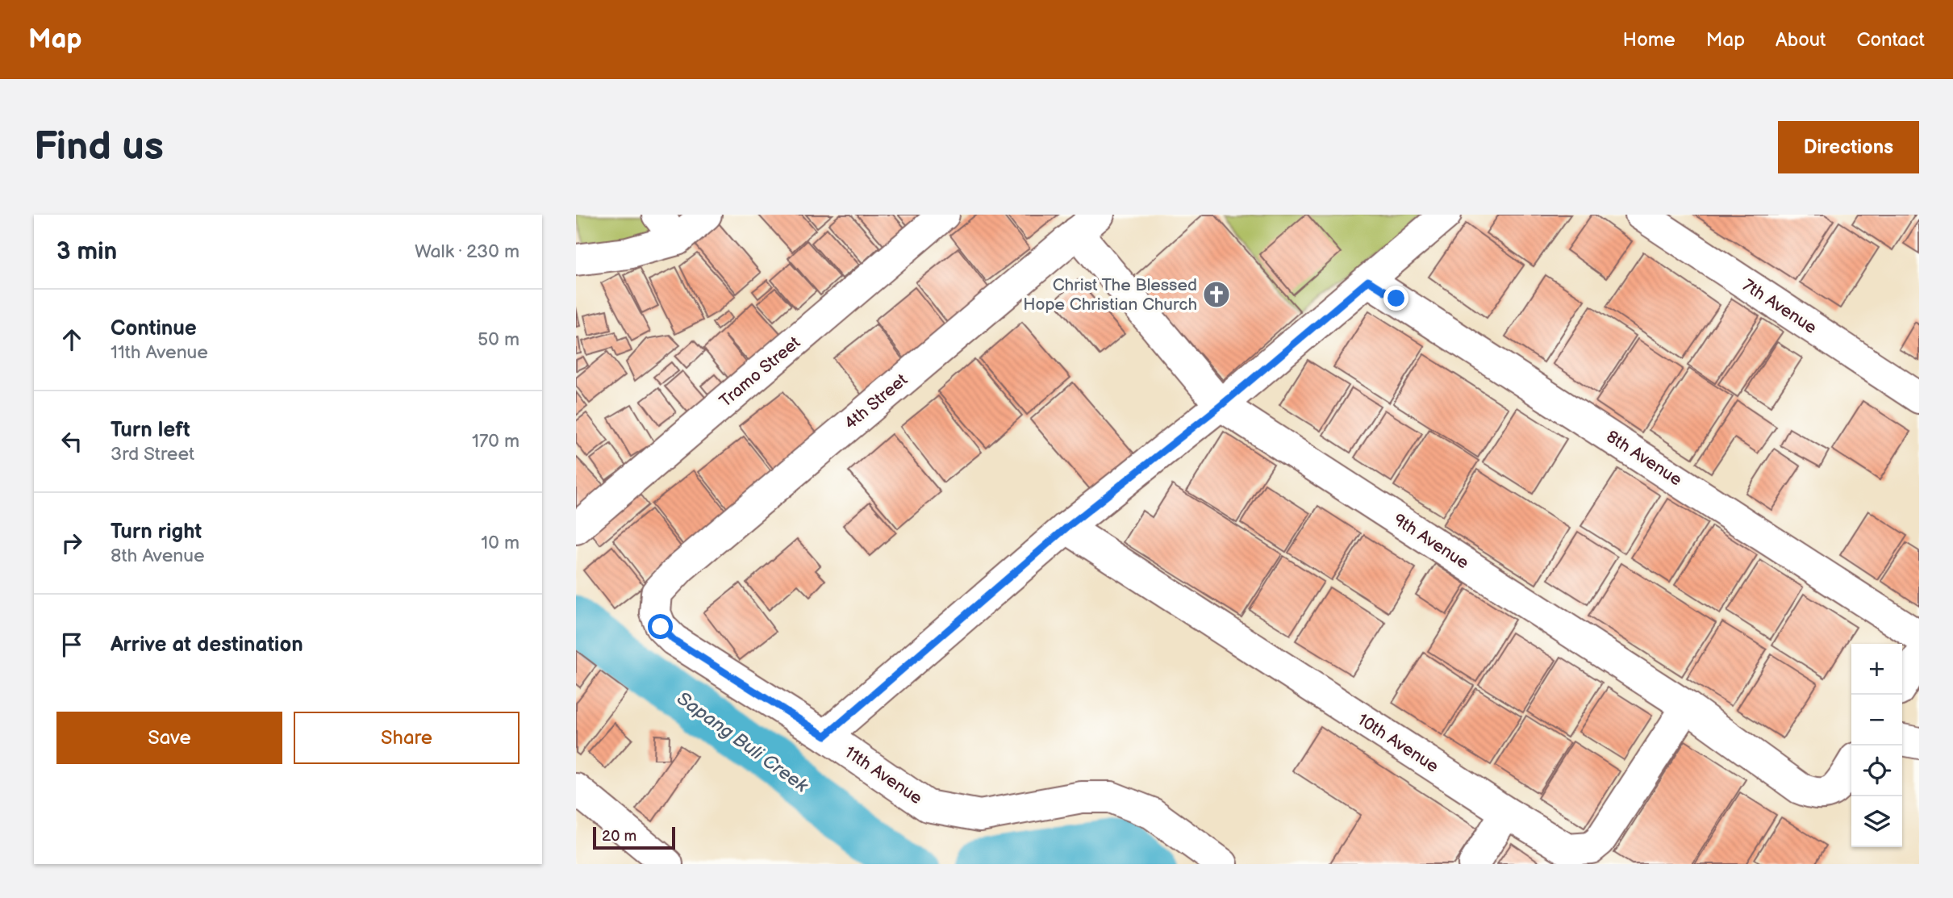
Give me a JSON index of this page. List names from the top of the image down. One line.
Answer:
{"streets":{"street":["7th Avenue","Tramo Street","4th Street","8th Avenue","9th Avenue","10th Avenue","11th Avenue"]},"crossings":[["4th Street","9th Avenue"],["4th Street","11th Avenue"],["9th Avenue","10th Avenue"]],"water":["Sapang Buli Creek"],"places":{"church":["Christ The Blessed Hope Christian Church"]},"scale_bar":"20 m","page":{"header":"Map","nav":["Home","Map","About","Contact"],"buttons":["Directions",["Save","Share"]],"title":"Find us","heading":["3 min","Walk · 230 m"],"list":[["Continue","11th Avenue","50 m"],["Turn left","3rd Street","170 m"],["Turn right","8th Avenue","10 m"],"Arrive at destination"],"map_buttons":["+","−"],"scale":"20 m"}}
